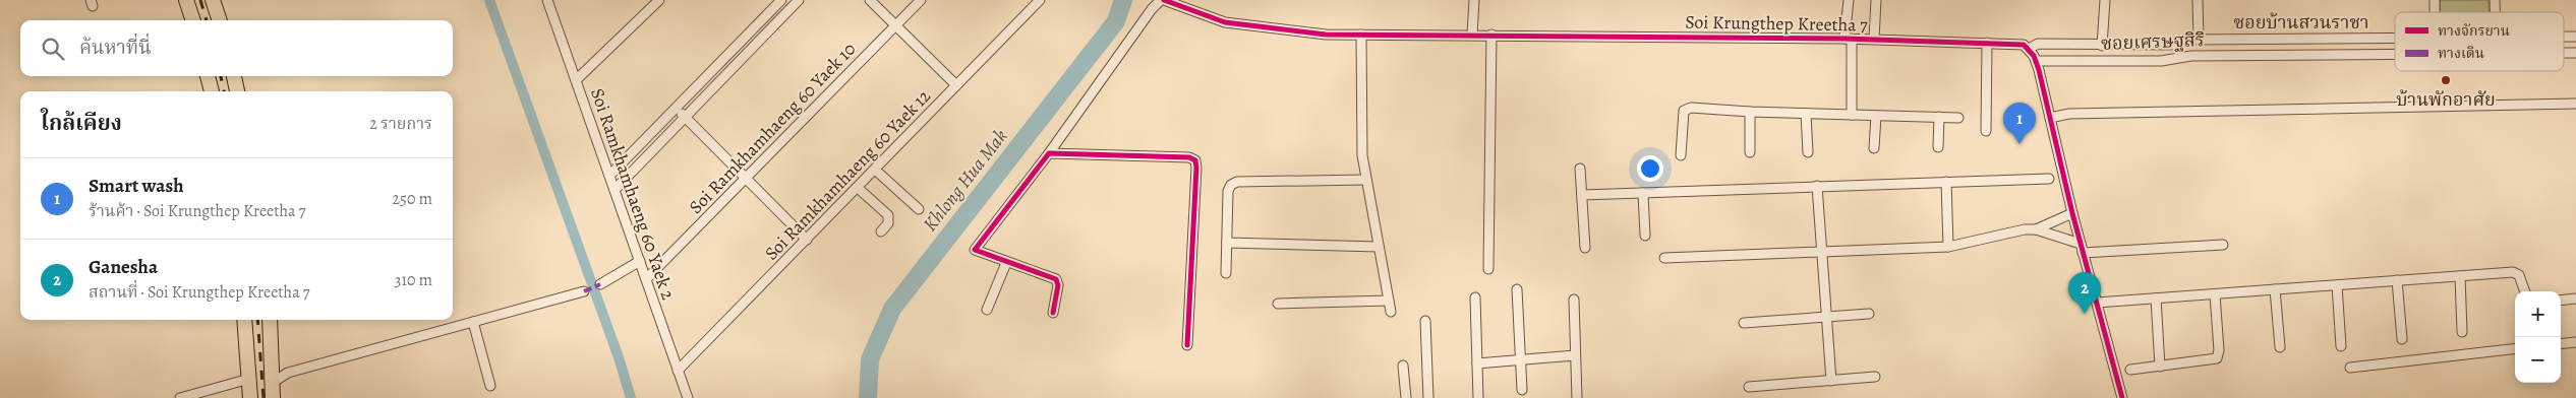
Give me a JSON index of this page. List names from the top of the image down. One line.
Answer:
{"streets":{"street":["ซอยบ้านสวนราชา","Soi Krungthep Kreetha 7","ซอยเศรษฐสิริ","Soi Ramkhamhaeng 60 Yaek 10","Soi Ramkhamhaeng 60 Yaek 12","Soi Ramkhamhaeng 60 Yaek 2"]},"crossings":[["ซอยบ้านสวนราชา","Soi Krungthep Kreetha 7"],["Soi Ramkhamhaeng 60 Yaek 10","Soi Ramkhamhaeng 60 Yaek 2"],["Soi Ramkhamhaeng 60 Yaek 12","Soi Ramkhamhaeng 60 Yaek 2"]],"water":["Khlong Hua Mak"],"places":["บ้านพักอาศัย"],"legend":["ทางจักรยาน","ทางเดิน"],"page":{"search":"ค้นหาที่นี่","heading":["ใกล้เคียง","2 รายการ"],"pins":["1","2"],"list":[{"mark":"1","name":"Smart wash","note":"ร้านค้า · Soi Krungthep Kreetha 7","value":"250 m"},{"mark":"2","name":"Ganesha","note":"สถานที่ · Soi Krungthep Kreetha 7","value":"310 m"}],"map_buttons":["+","−"]}}
